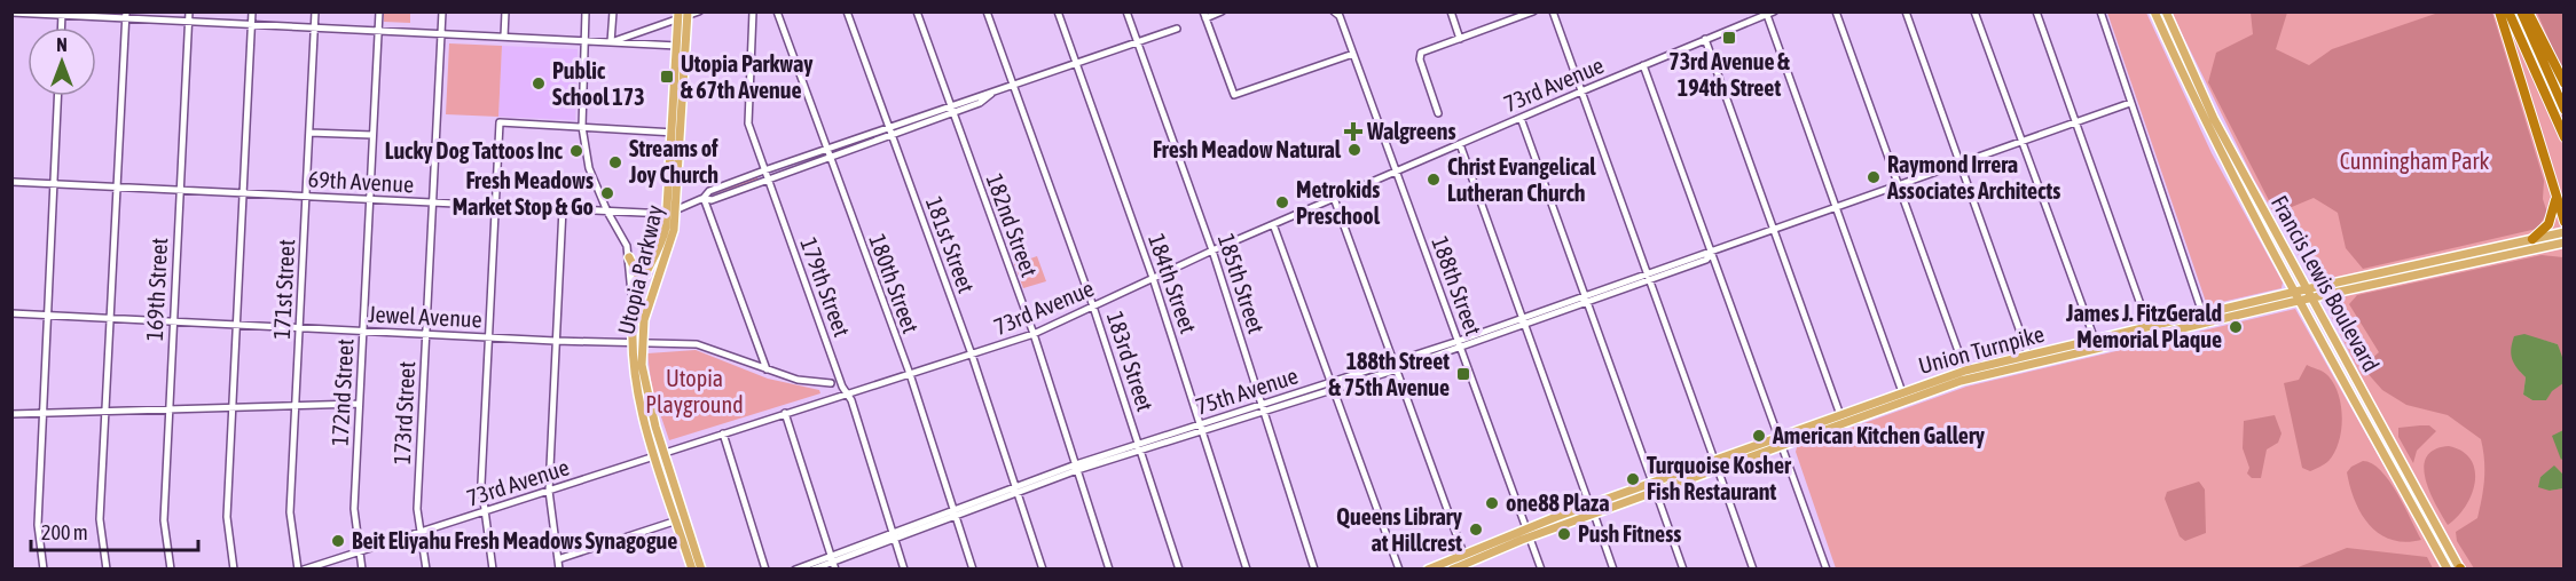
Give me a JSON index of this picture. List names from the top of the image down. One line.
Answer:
{"streets":{"main road":["Utopia Parkway","Francis Lewis Boulevard","Union Turnpike"],"street":["73rd Avenue","69th Avenue","182nd Street","181st Street","180th Street","184th Street","185th Street","188th Street","179th Street","169th Street","171st Street","Jewel Avenue","183rd Street","75th Avenue","172nd Street","173rd Street"]},"crossings":[["73rd Avenue","182nd Street"],["73rd Avenue","181st Street"],["73rd Avenue","Utopia Parkway"],["73rd Avenue","180th Street"],["73rd Avenue","184th Street"],["73rd Avenue","185th Street"],["73rd Avenue","188th Street"],["73rd Avenue","179th Street"],["73rd Avenue","183rd Street"],["73rd Avenue","172nd Street"],["73rd Avenue","173rd Street"],["69th Avenue","Utopia Parkway"],["69th Avenue","169th Street"],["69th Avenue","171st Street"],["69th Avenue","172nd Street"],["69th Avenue","173rd Street"],["182nd Street","75th Avenue"],["181st Street","75th Avenue"],["Utopia Parkway","Jewel Avenue"],["180th Street","75th Avenue"],["184th Street","75th Avenue"],["185th Street","75th Avenue"],["Francis Lewis Boulevard","Union Turnpike"],["188th Street","Union Turnpike"],["188th Street","75th Avenue"],["179th Street","75th Avenue"],["169th Street","Jewel Avenue"],["171st Street","Jewel Avenue"],["Jewel Avenue","172nd Street"],["Jewel Avenue","173rd Street"],["183rd Street","75th Avenue"]],"parks":["Cunningham Park","Utopia Playground"],"places":{"transit":["73rd Avenue & 194th Street","Utopia Parkway & 67th Avenue","188th Street & 75th Avenue"],"other":["Public School 173","Fresh Meadow Natural","Lucky Dog Tattoos Inc","Streams of Joy Church","Raymond Irrera Associates Architects","Christ Evangelical Lutheran Church","Fresh Meadows Market Stop & Go","Metrokids Preschool","James J. FitzGerald Memorial Plaque","American Kitchen Gallery","Turquoise Kosher Fish Restaurant","one88 Plaza","Queens Library at Hillcrest","Push Fitness","Beit Eliyahu Fresh Meadows Synagogue"],"health":["Walgreens"]},"scale_bar":"200 m","north":"top"}
